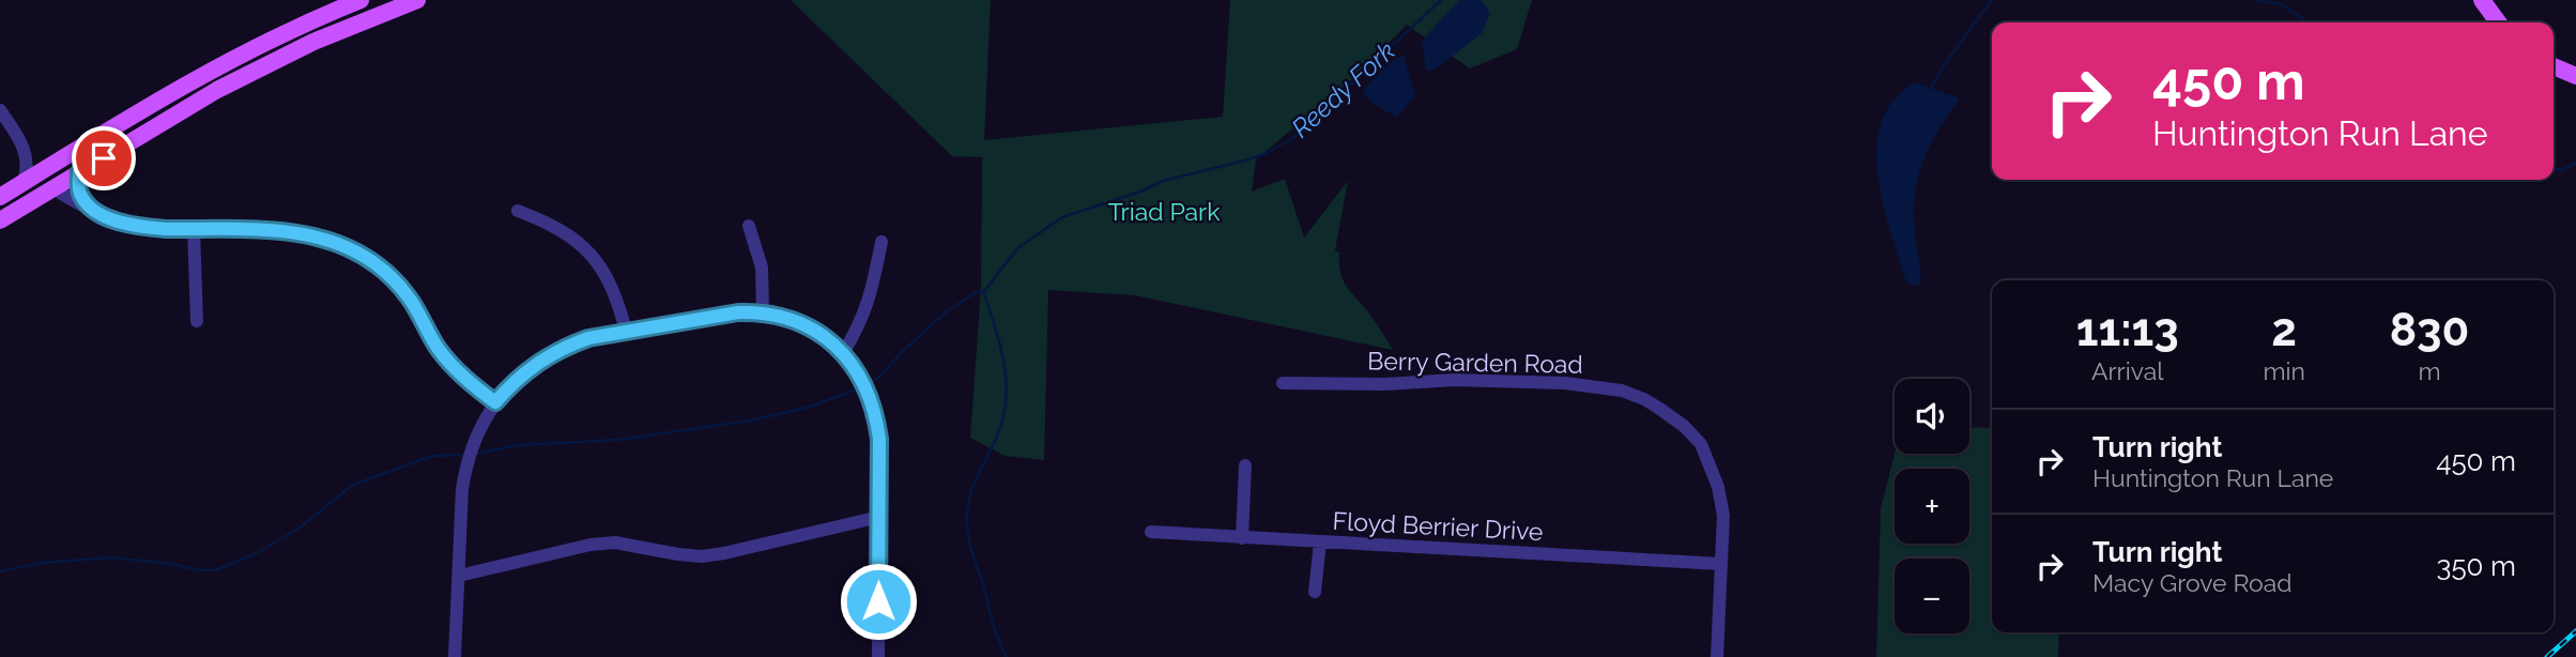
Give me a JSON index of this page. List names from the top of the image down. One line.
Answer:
{"streets":{"street":["Berry Garden Road","Floyd Berrier Drive"]},"crossings":[["Berry Garden Road","Floyd Berrier Drive"]],"water":["Reedy Fork"],"parks":["Triad Park"],"page":{"turn":["450 m","Huntington Run Lane"],"eta":["11:13","Arrival","2","min","830","m"],"map_buttons":["+","−"],"list":[{"name":"Turn right","note":"Huntington Run Lane","value":"450 m"},{"name":"Turn right","note":"Macy Grove Road","value":"350 m"}]}}
